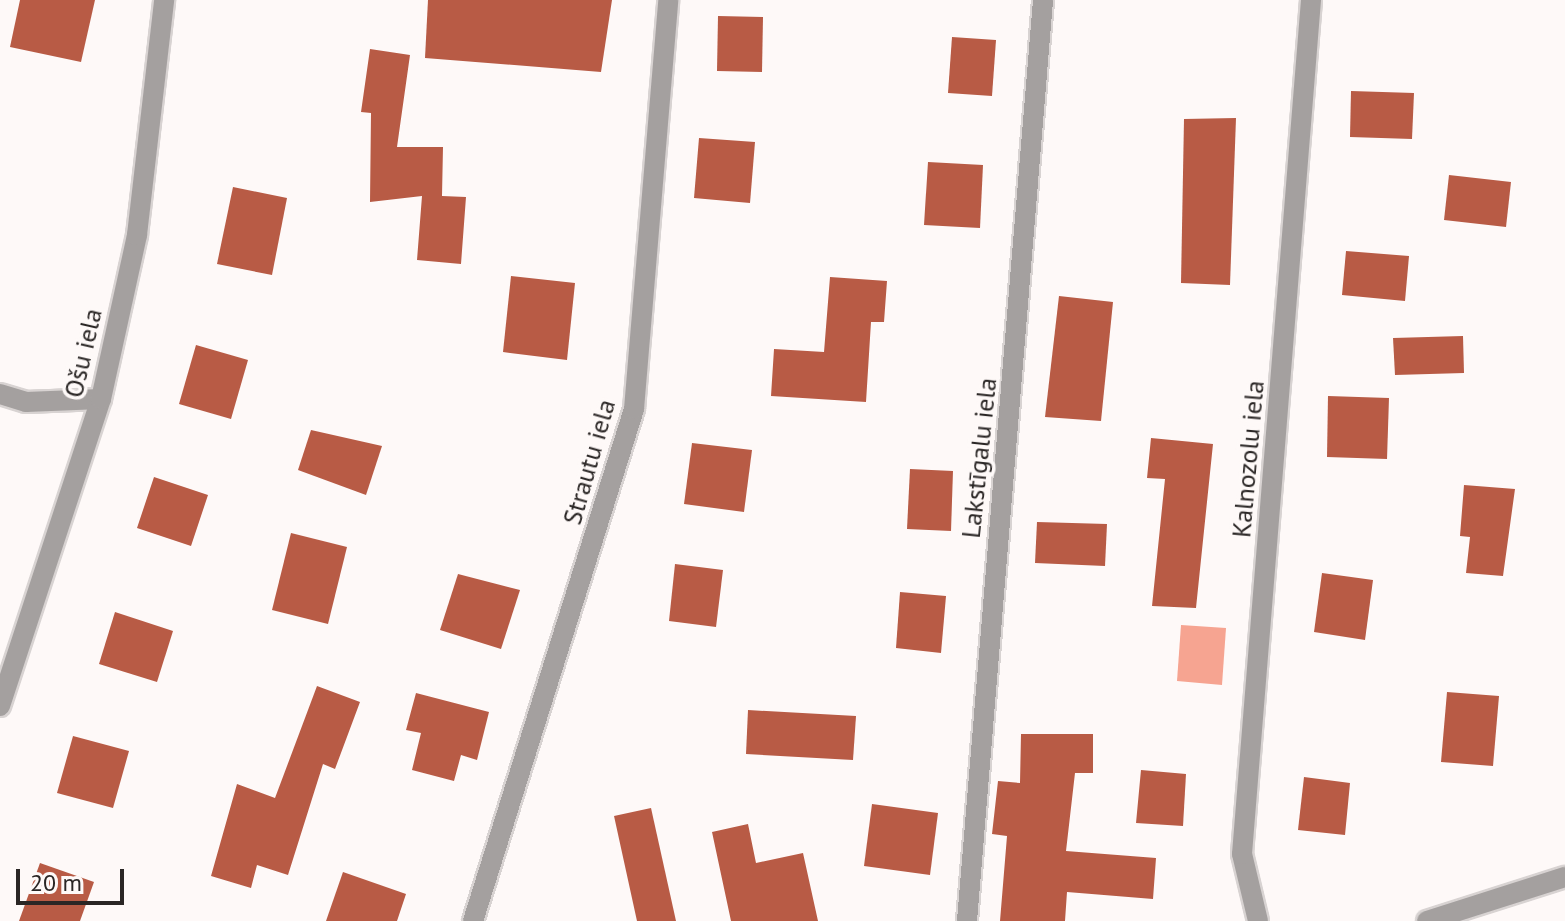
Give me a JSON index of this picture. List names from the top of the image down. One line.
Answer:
{"streets":{"street":["Ošu iela","Lakstīgalu iela","Kalnozolu iela","Strautu iela"]},"scale_bar":"20 m"}
